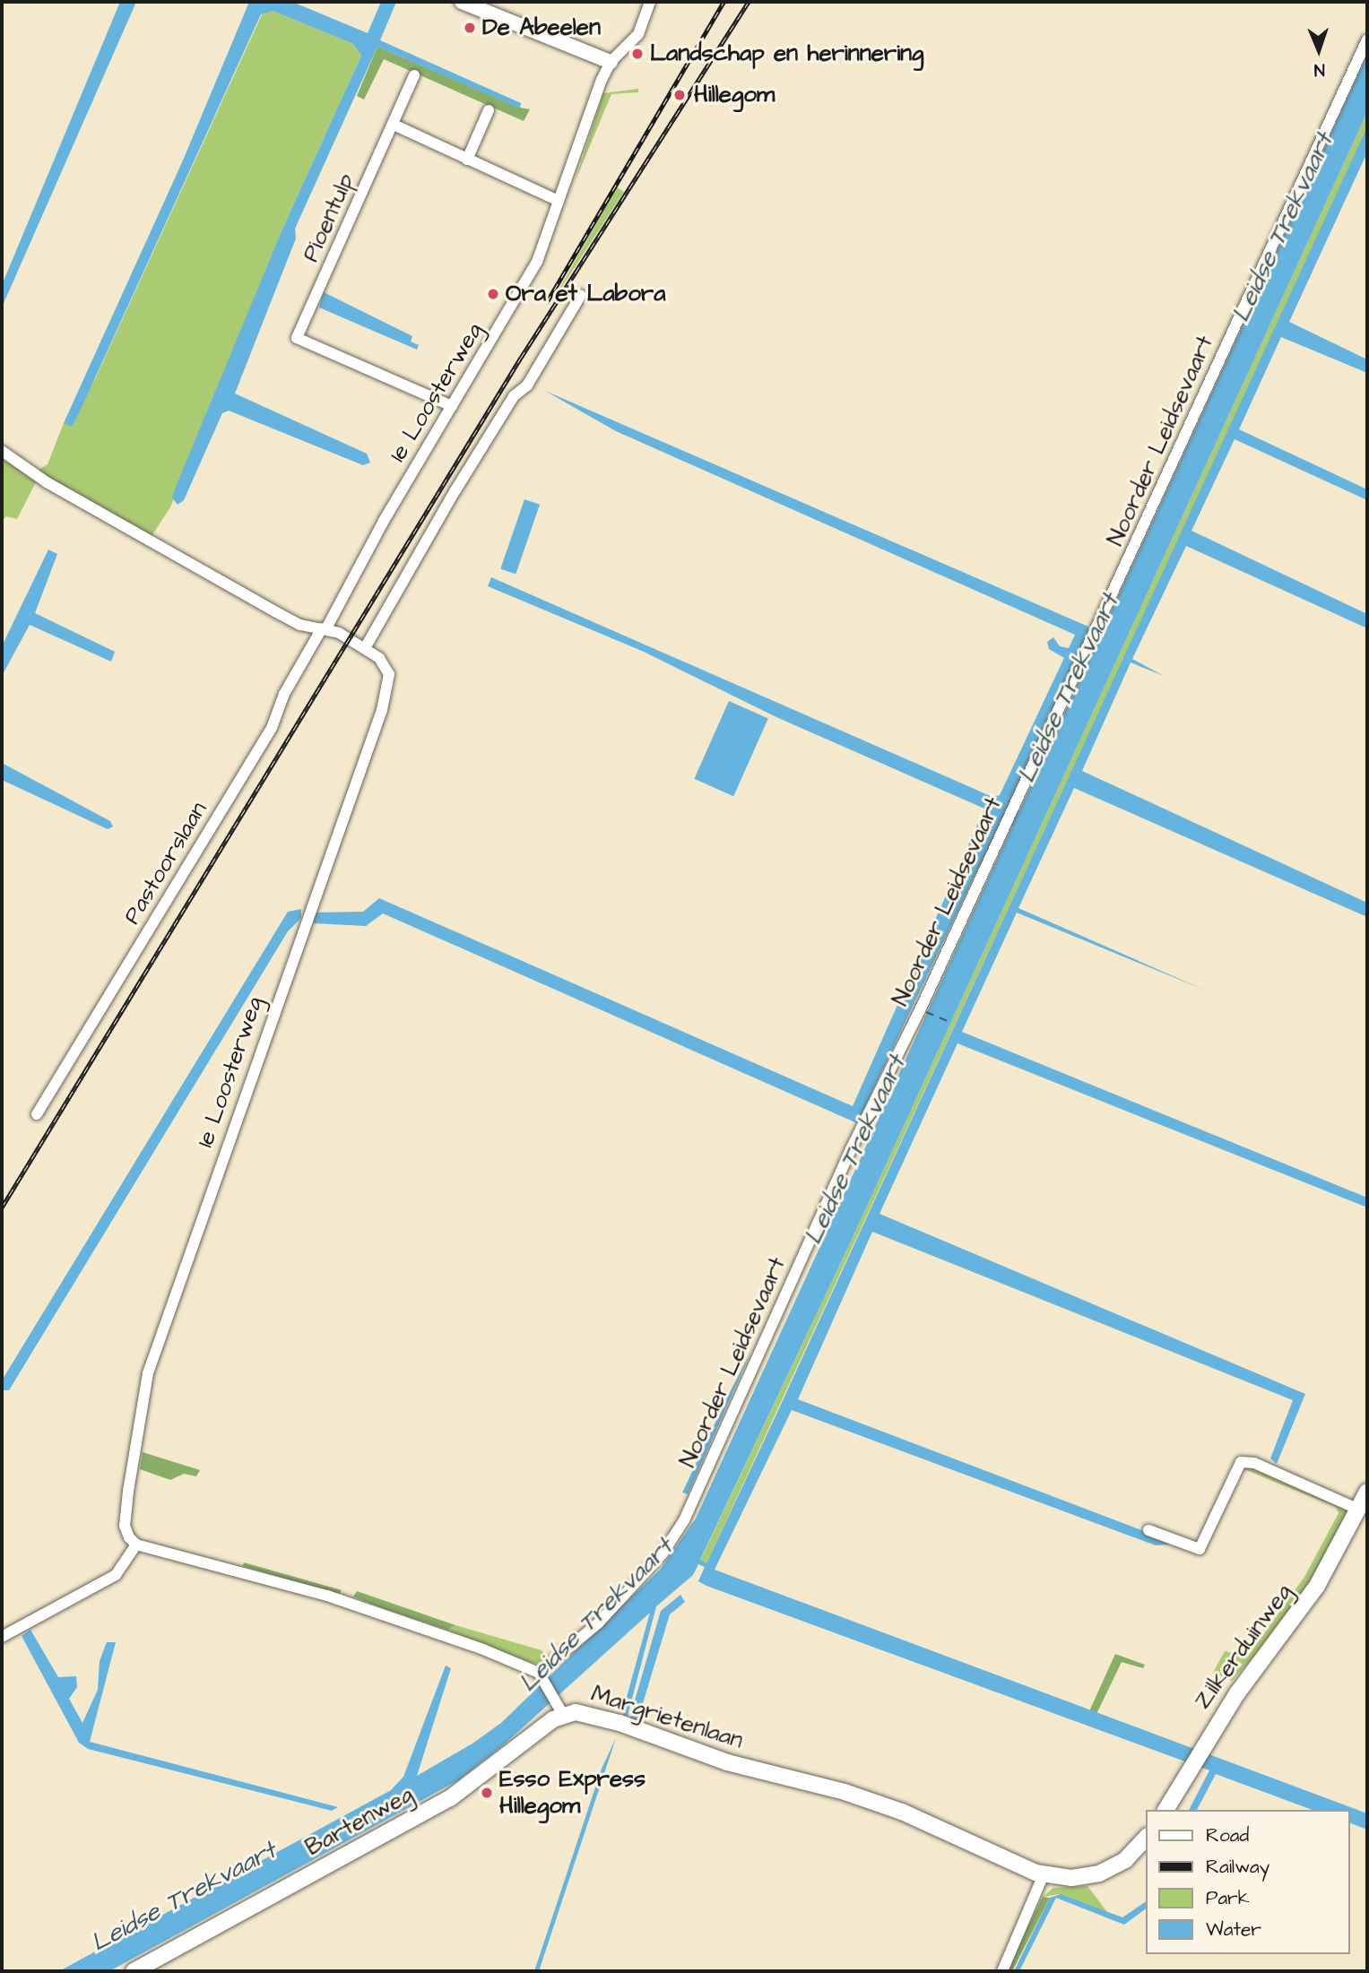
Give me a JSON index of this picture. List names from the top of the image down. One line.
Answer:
{"streets":{"main road":["Zilkerduinweg","Margrietenlaan","Bartenweg"],"street":["Pioentulp","1e Loosterweg","Noorder Leidsevaart","Pastoorslaan"]},"crossings":[["Pioentulp","1e Loosterweg"],["1e Loosterweg","Pastoorslaan"],["Noorder Leidsevaart","Margrietenlaan"],["Margrietenlaan","Bartenweg"]],"water":["Leidse Trekvaart"],"places":["De Abeelen","Landschap en herinnering","Hillegom","Ora et Labora","Esso Express Hillegom"],"legend":["Road","Railway","Park","Water"],"north":"bottom"}
